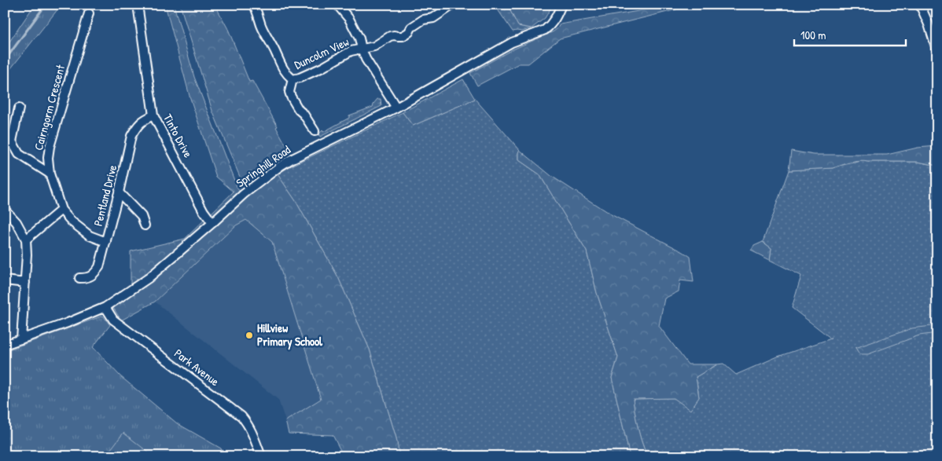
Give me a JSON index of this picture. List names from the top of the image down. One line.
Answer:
{"streets":{"street":["Duncolm View","Cairngorm Crescent","Tinto Drive","Springhill Road","Pentland Drive","Park Avenue"]},"crossings":[["Duncolm View","Springhill Road"],["Cairngorm Crescent","Pentland Drive"],["Tinto Drive","Springhill Road"],["Tinto Drive","Pentland Drive"],["Springhill Road","Park Avenue"]],"places":["Hillview Primary School"],"scale_bar":"100 m"}
